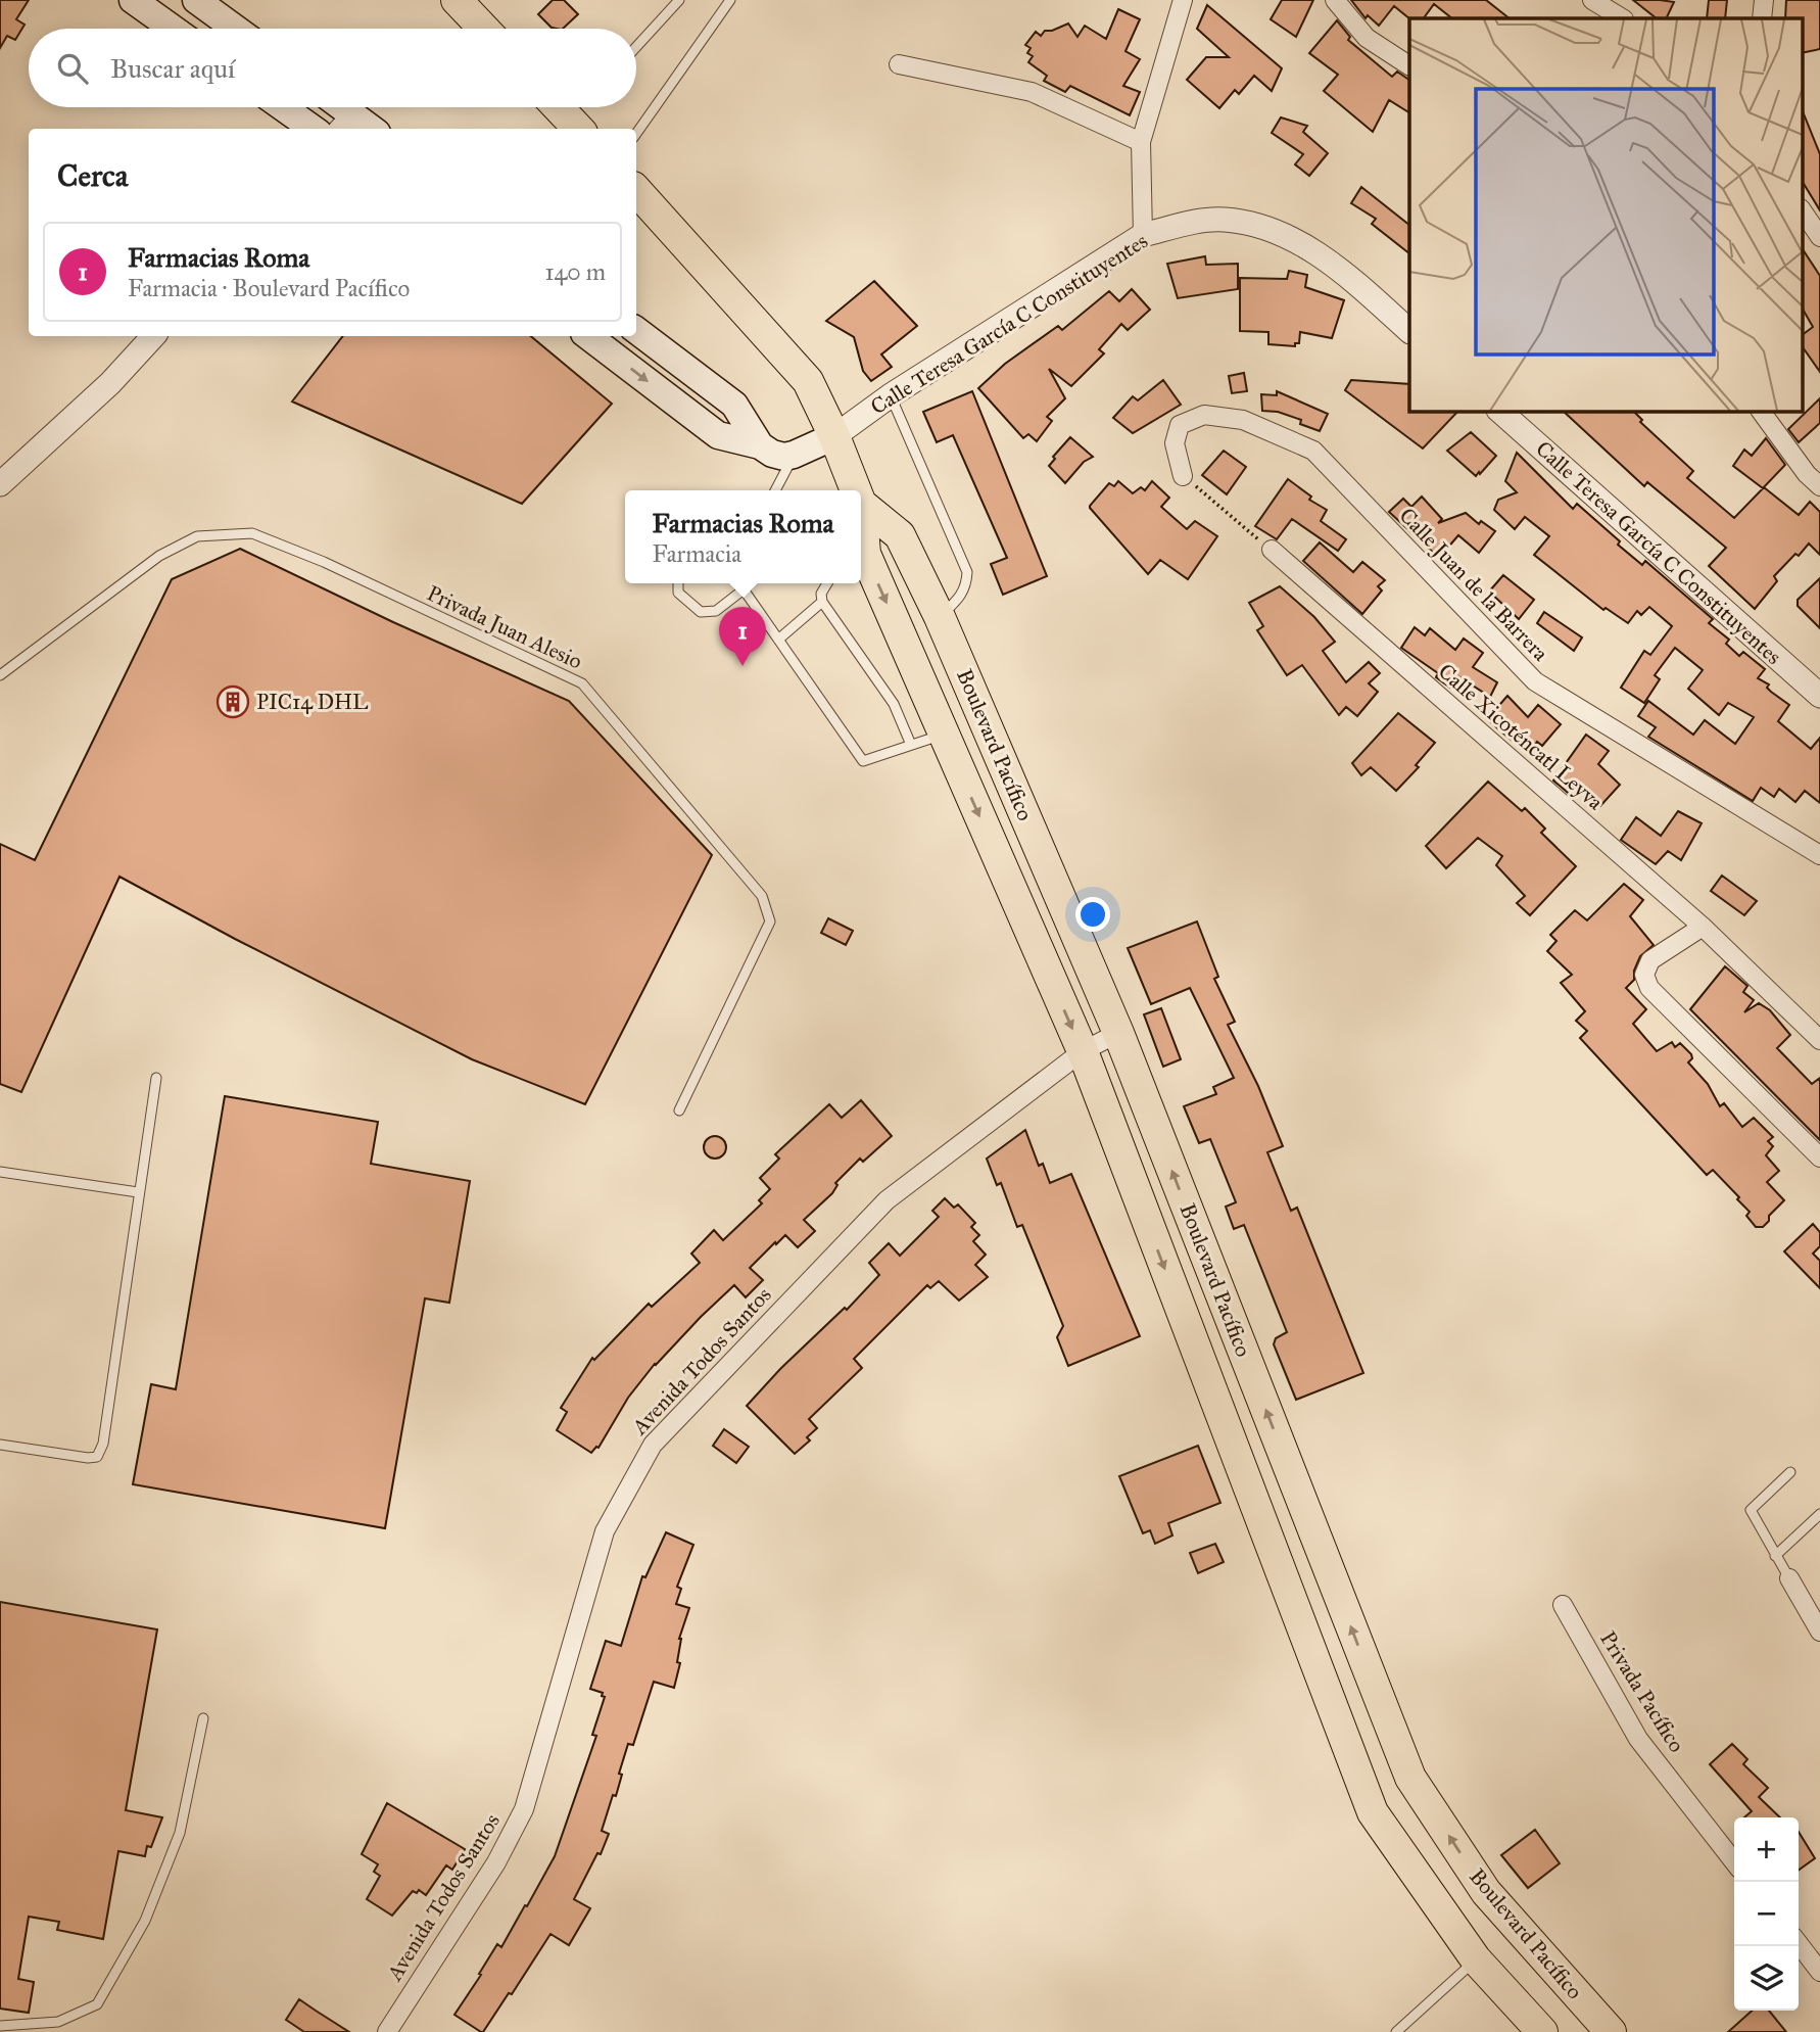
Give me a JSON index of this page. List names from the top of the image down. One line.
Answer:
{"streets":{"main road":["Boulevard Pacífico"],"street":["Calle Teresa García C Constituyentes","Calle Juan de la Barrera","Calle Xicoténcatl Leyva","Avenida Todos Santos","Privada Pacífico"],"lane":["Privada Juan Alesio"]},"crossings":[["Calle Teresa García C Constituyentes","Boulevard Pacífico"],["Boulevard Pacífico","Avenida Todos Santos"]],"places":{"building":["PIC14 DHL"]},"page":{"search":"Buscar aquí","heading":"Cerca","list":[{"mark":"1","name":"Farmacias Roma","note":"Farmacia · Boulevard Pacífico","value":"140 m"}],"popup":["Farmacias Roma","Farmacia"],"pins":"1","map_buttons":["+","−"]}}
